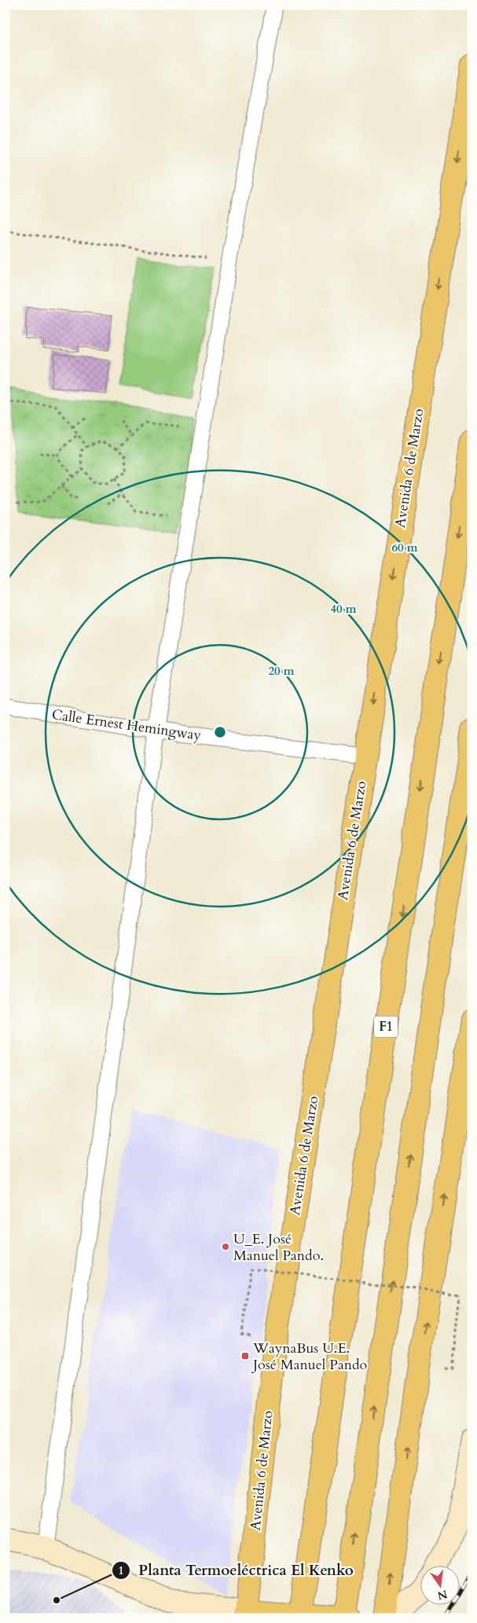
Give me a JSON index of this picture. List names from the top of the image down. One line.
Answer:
{"streets":{"main road":["Avenida 6 de Marzo","F1"],"lane":["Calle Ernest Hemingway"]},"crossings":[["Avenida 6 de Marzo","Calle Ernest Hemingway"]],"places":{"other":["U_E. José Manuel Pando.","Planta Termoeléctrica El Kenko"],"transit":["WaynaBus U.E. José Manuel Pando"]},"north":"bottom","rings":["60 m","40 m","20 m"]}
